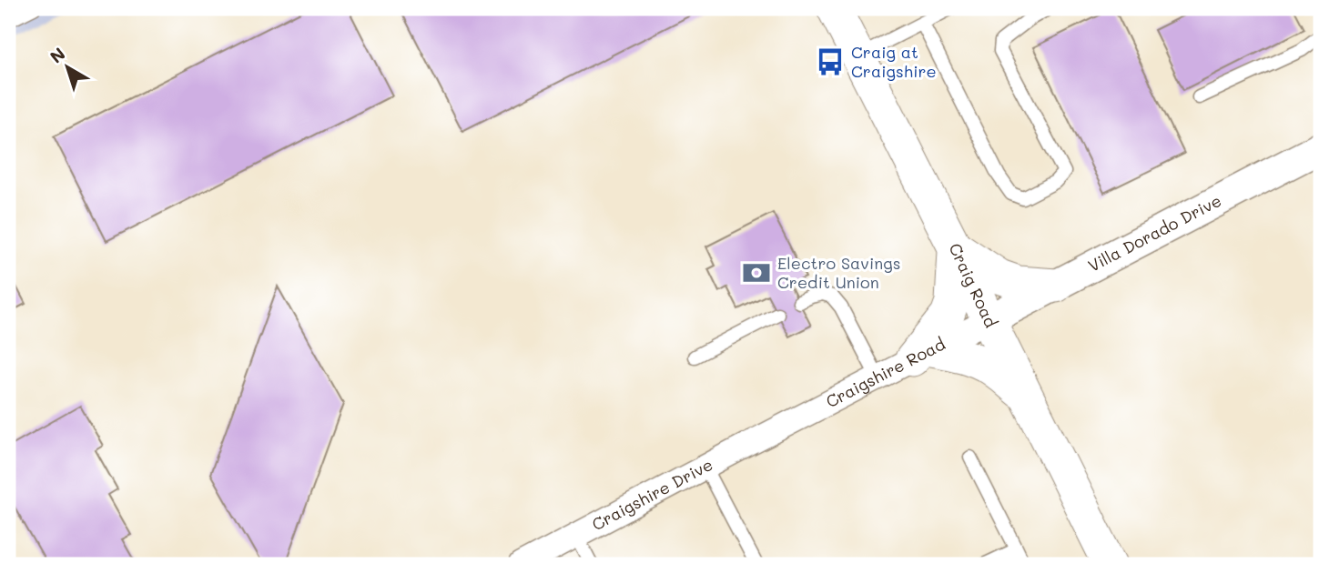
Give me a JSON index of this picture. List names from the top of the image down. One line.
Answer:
{"streets":{"main road":["Craig Road"],"street":["Villa Dorado Drive","Craigshire Road","Craigshire Drive"]},"crossings":[["Villa Dorado Drive","Craig Road"],["Villa Dorado Drive","Craigshire Road"],["Craig Road","Craigshire Road"],["Craigshire Road","Craigshire Drive"]],"places":{"bus stop":["Craig at Craigshire"],"bank":["Electro Savings Credit Union"]},"north":"top left"}
